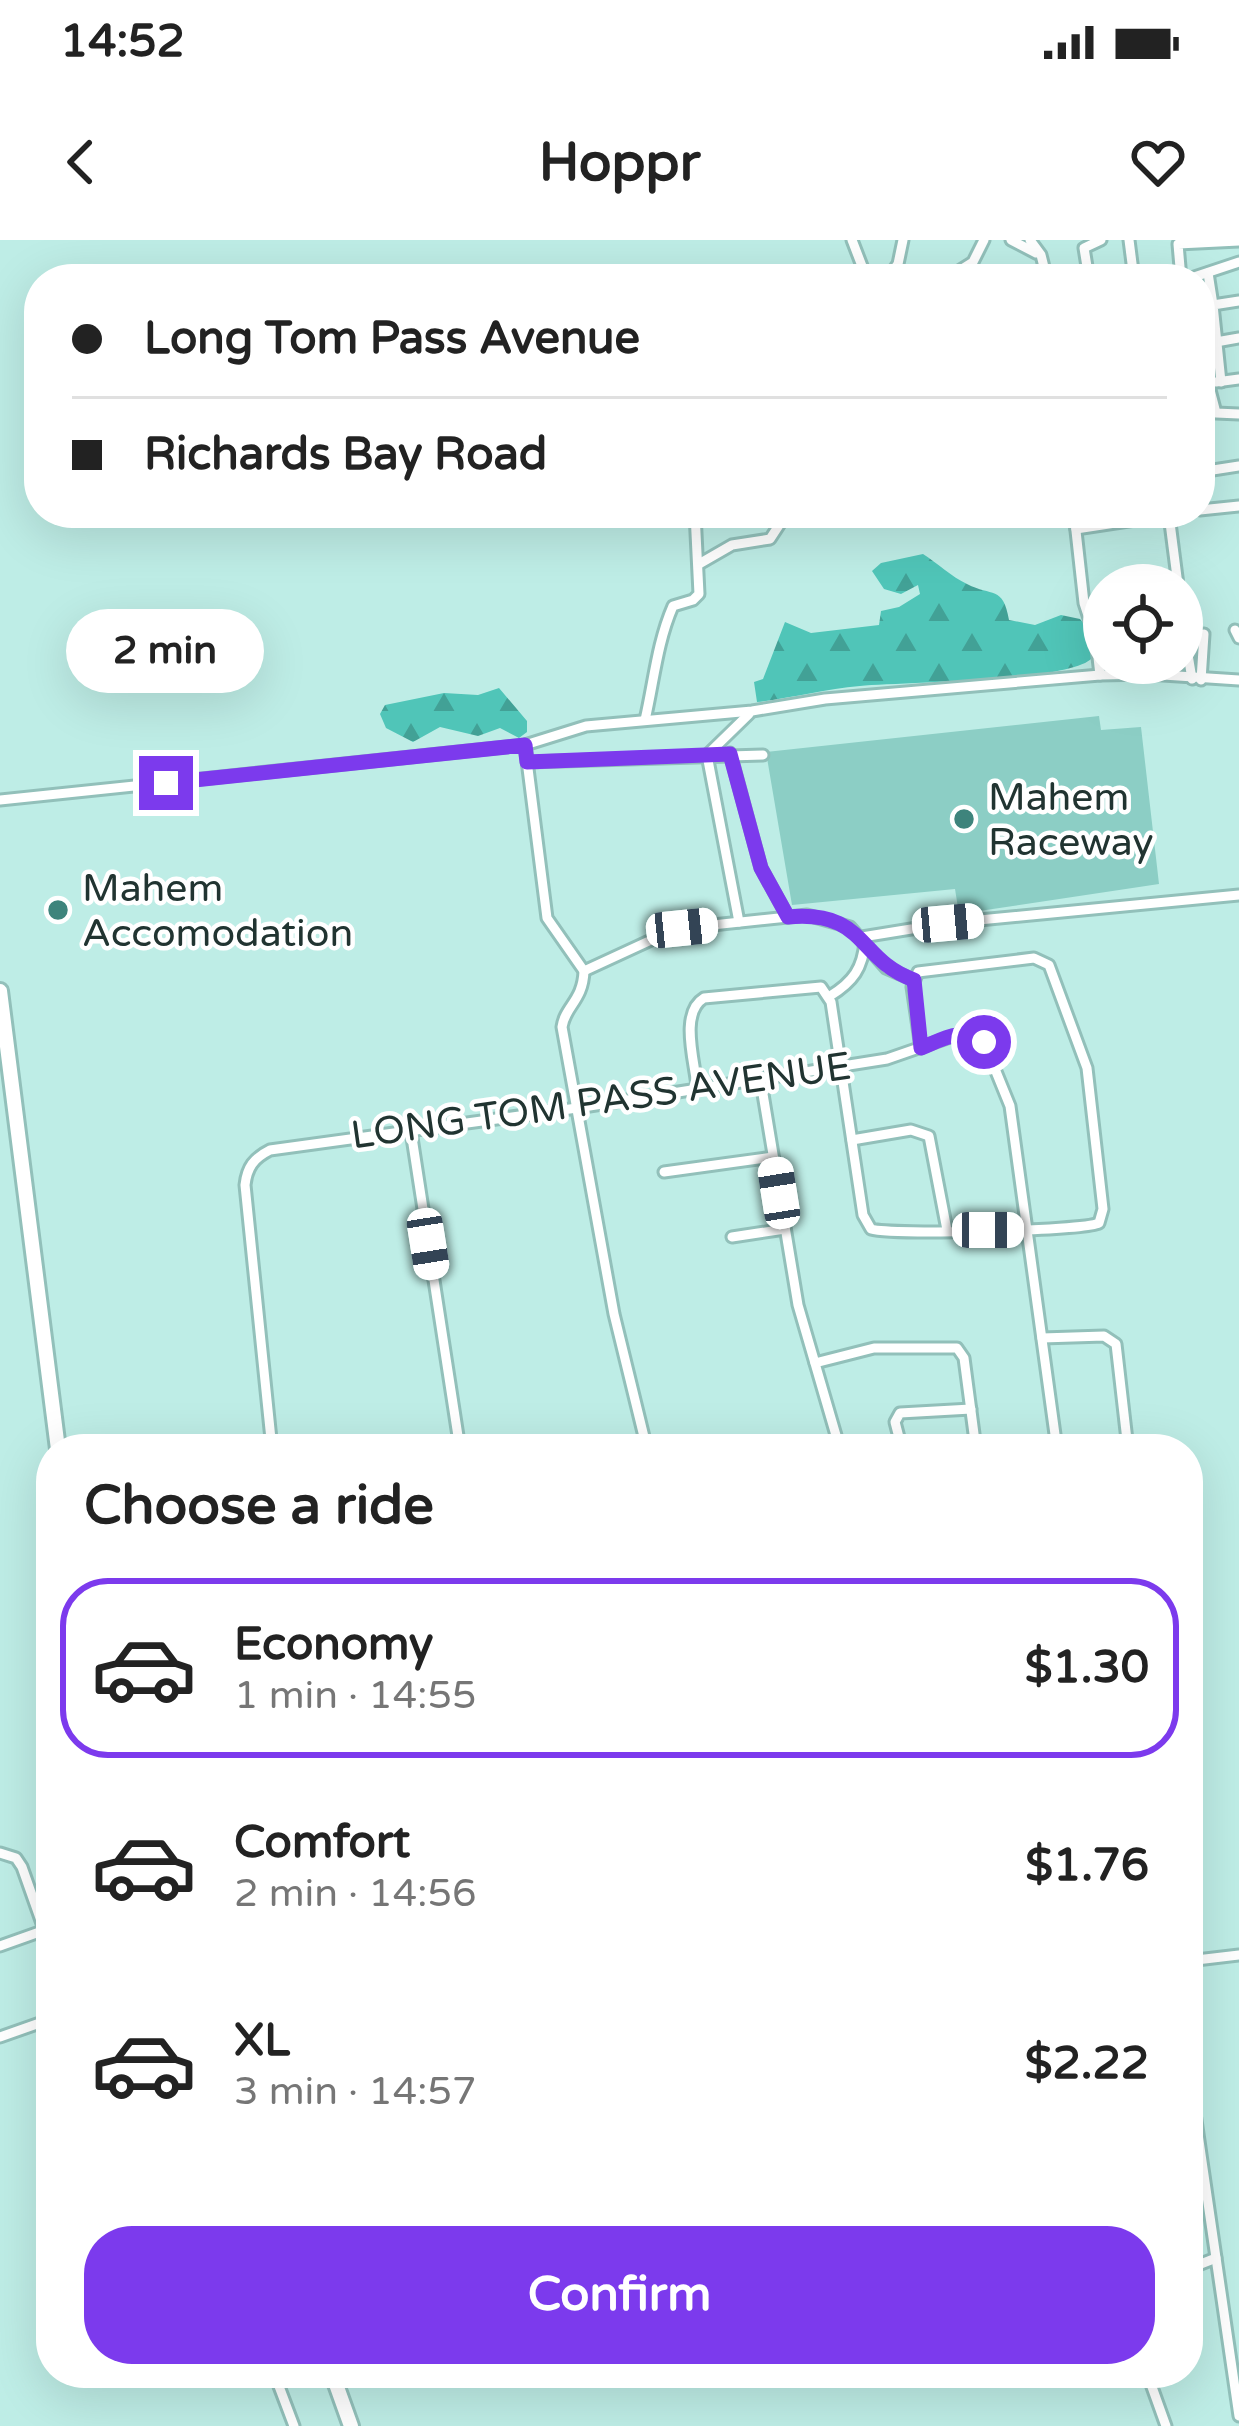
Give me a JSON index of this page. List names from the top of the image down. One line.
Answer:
{"streets":{"street":["LONG TOM PASS AVENUE"]},"places":["Mahem Raceway","Mahem Accomodation"],"page":{"status":"14:52","header":"Hoppr","banner":["Long Tom Pass Avenue","Richards Bay Road"],"bubble":"2 min","heading":"Choose a ride","list":[{"name":"Economy","note":"1 min · 14:55","value":"$1.30"},{"name":"Comfort","note":"2 min · 14:56","value":"$1.76"},{"name":"XL","note":"3 min · 14:57","value":"$2.22"}],"buttons":"Confirm"}}
